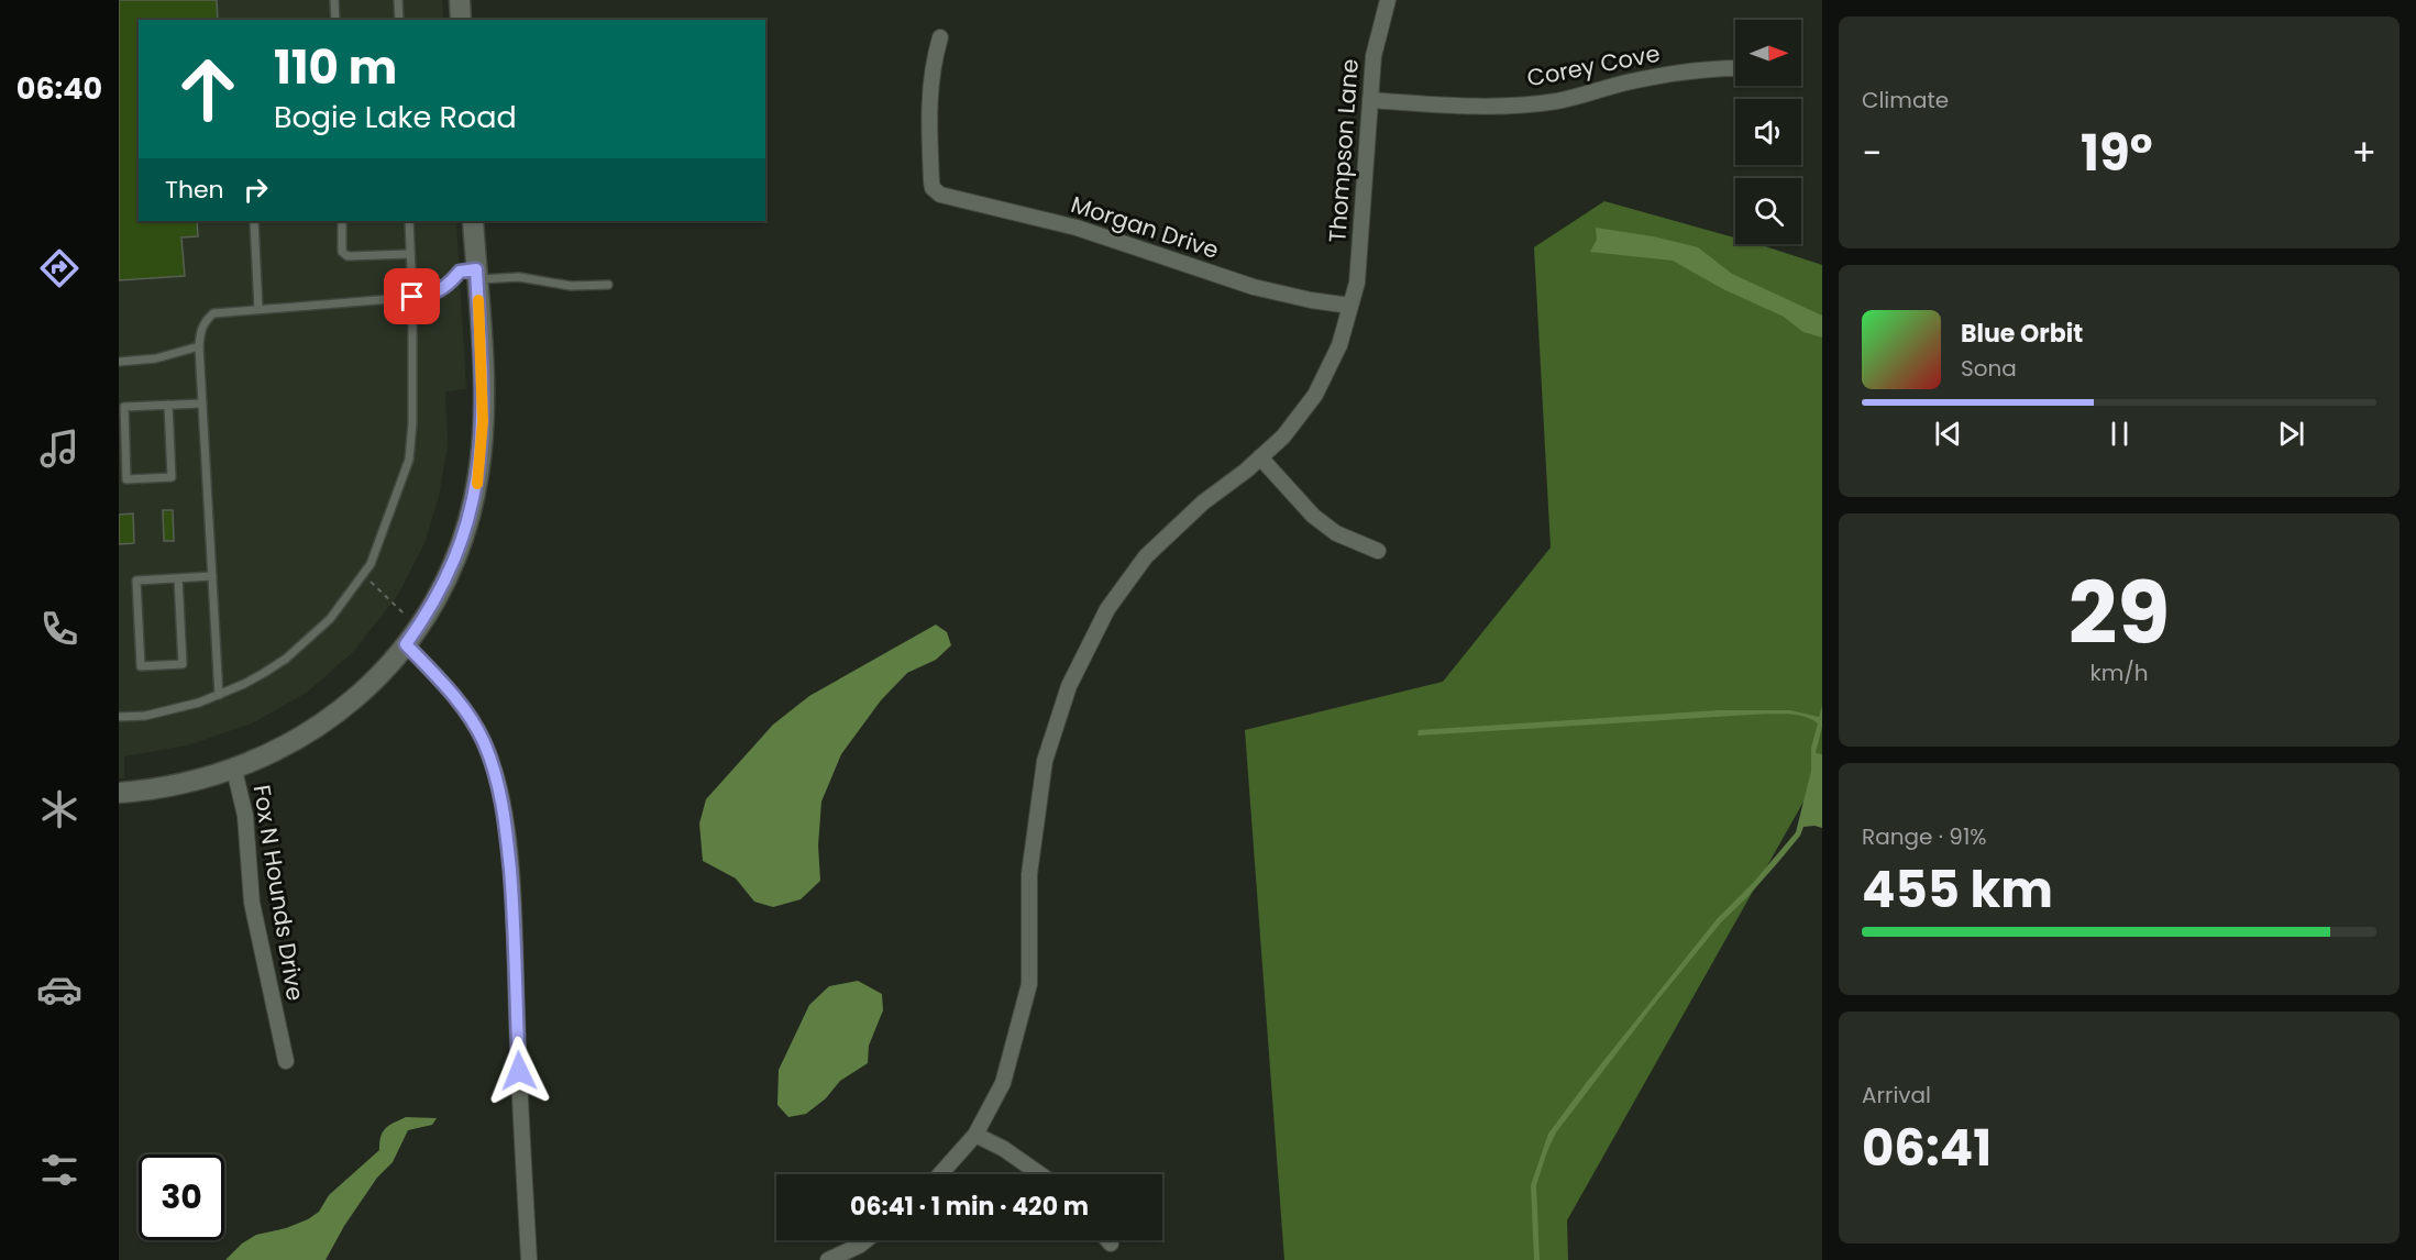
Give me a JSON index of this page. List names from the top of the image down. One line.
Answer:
{"streets":{"street":["Corey Cove","Thompson Lane","Morgan Drive","Fox N Hounds Drive"]},"crossings":[["Corey Cove","Thompson Lane"],["Thompson Lane","Morgan Drive"]],"north":"right","page":{"tabs":"06:40","tile":["Climate",["29","km/h"],["Range · 91%","455 km"],["Arrival","06:41"]],"turn":["110 m","Bogie Lake Road"],"heat":["−","19°","+"],"then":"Then","song":["Blue Orbit","Sona"],"limit":"30","trip":"06:41 · 1 min · 420 m"}}
